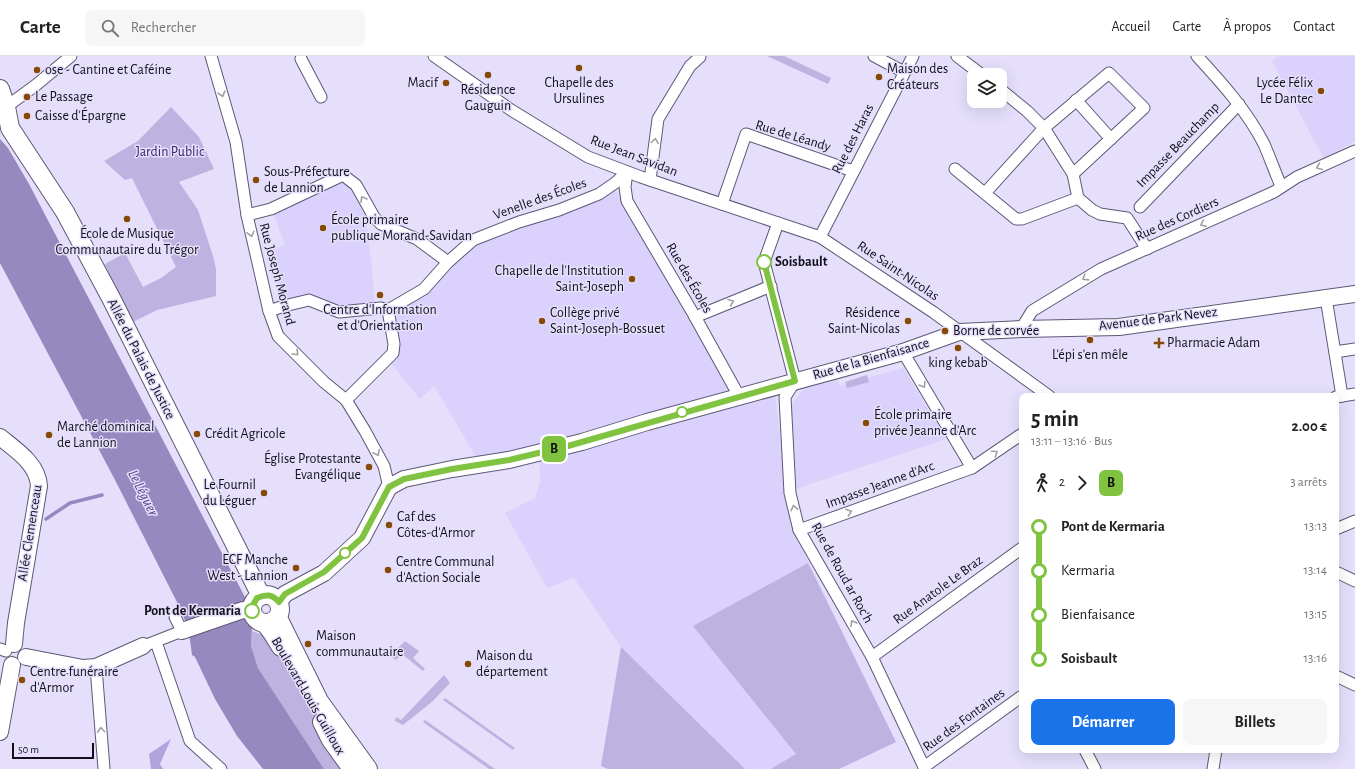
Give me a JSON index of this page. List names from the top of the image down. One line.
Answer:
{"streets":{"main road":["Allée du Palais de Justice","Boulevard Louis Guilloux"],"street":["Rue de Léandy","Rue des Haras","Impasse Beauchamp","Rue Jean Savidan","Venelle des Écoles","Rue des Cordiers","Rue Saint-Nicolas","Rue Joseph Morand","Rue des Écoles","Avenue de Park Nevez","Rue de la Bienfaisance","Impasse Jeanne d'Arc","Allée Clemenceau","Rue de Roud ar Roc'h","Rue Anatole Le Braz","Rue des Fontaines"]},"crossings":[["Rue de Léandy","Rue des Haras"],["Rue de Léandy","Rue Jean Savidan"],["Rue des Haras","Rue Jean Savidan"],["Rue des Haras","Rue Saint-Nicolas"],["Rue Jean Savidan","Venelle des Écoles"],["Rue Jean Savidan","Rue Saint-Nicolas"],["Rue Jean Savidan","Rue des Écoles"],["Venelle des Écoles","Rue des Écoles"],["Rue des Cordiers","Avenue de Park Nevez"],["Rue Saint-Nicolas","Avenue de Park Nevez"],["Rue Saint-Nicolas","Rue de la Bienfaisance"],["Rue Joseph Morand","Rue de la Bienfaisance"],["Rue des Écoles","Rue de la Bienfaisance"],["Avenue de Park Nevez","Rue de la Bienfaisance"],["Rue de la Bienfaisance","Rue de Roud ar Roc'h"],["Impasse Jeanne d'Arc","Rue de Roud ar Roc'h"],["Rue de Roud ar Roc'h","Rue Anatole Le Braz"],["Rue de Roud ar Roc'h","Rue des Fontaines"]],"one_way":["Rue des Cordiers","Rue Joseph Morand","Impasse Jeanne d'Arc","Rue de Roud ar Roc'h"],"water":["Le Léguer"],"parks":["Jardin Public"],"places":{"other":["Chapelle des Ursulines","ose - Cantine et Caféine","Résidence Gauguin","Maison des Créateurs","Macif","Lycée Félix Le Dantec","Le Passage","Caisse d'Épargne","Sous-Préfecture de Lannion","École de Musique Communautaire du Trégor","École primaire publique Morand-Savidan","Soisbault","Chapelle de l'Institution Saint-Joseph","Centre d'Information et d'Orientation","Collège privé Saint-Joseph-Bossuet","Résidence Saint-Nicolas","Borne de corvée","L'épi s'en mêle","king kebab","École primaire privée Jeanne d'Arc","Crédit Agricole","Marché dominical de Lannion","Église Protestante Evangélique","Le Fournil du Léguer","Caf des Côtes-d'Armor","ECF Manche West - Lannion","Centre Communal d'Action Sociale","Pont de Kermaria","Maison communautaire","Maison du département","Centre funéraire d'Armor"],"health":["Pharmacie Adam"]},"lines":["bus line B"],"scale_bar":"50 m","page":{"header":"Carte","search":"Rechercher","nav":["Accueil","Carte","À propos","Contact"],"on_map":"B","heading":["5 min","13:11 – 13:16 · Bus","2.00 €"],"legs":["2","B","3 arrêts"],"list":[{"name":"Pont de Kermaria","value":"13:13"},{"name":"Kermaria","value":"13:14"},{"name":"Bienfaisance","value":"13:15"},{"name":"Soisbault","value":"13:16"}],"buttons":["Démarrer","Billets"],"scale":"50 m"}}
